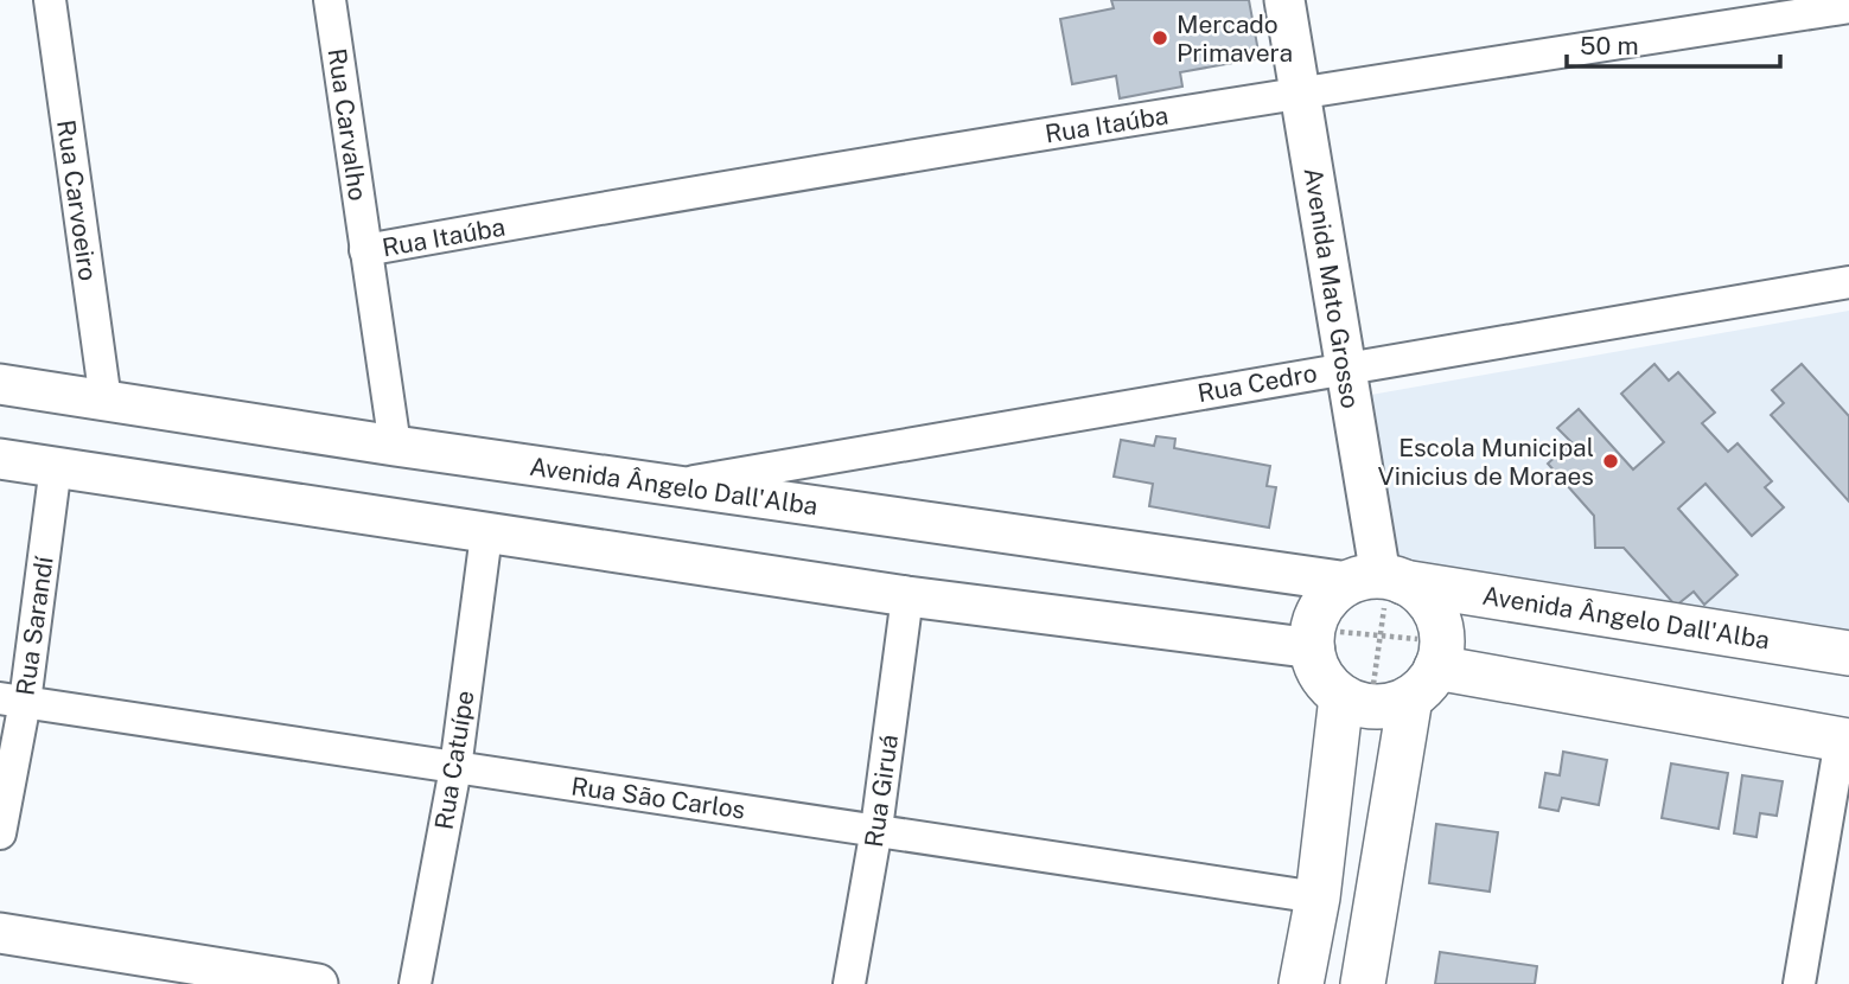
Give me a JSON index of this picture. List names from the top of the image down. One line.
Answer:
{"streets":{"main road":["Avenida Ângelo Dall'Alba"],"street":["Rua Carvalho","Rua Itaúba","Rua Carvoeiro","Avenida Mato Grosso","Rua Cedro","Rua Sarandí","Rua Catuípe","Rua Giruá","Rua São Carlos"]},"crossings":[["Rua Carvalho","Rua Itaúba"],["Rua Carvalho","Avenida Ângelo Dall'Alba"],["Rua Itaúba","Avenida Mato Grosso"],["Rua Carvoeiro","Avenida Ângelo Dall'Alba"],["Avenida Mato Grosso","Rua Cedro"],["Avenida Mato Grosso","Avenida Ângelo Dall'Alba"],["Rua Cedro","Avenida Ângelo Dall'Alba"],["Rua Sarandí","Rua São Carlos"],["Rua Catuípe","Rua São Carlos"],["Rua Giruá","Rua São Carlos"]],"places":["Mercado Primavera","Escola Municipal Vinicius de Moraes"],"scale_bar":"50 m"}
